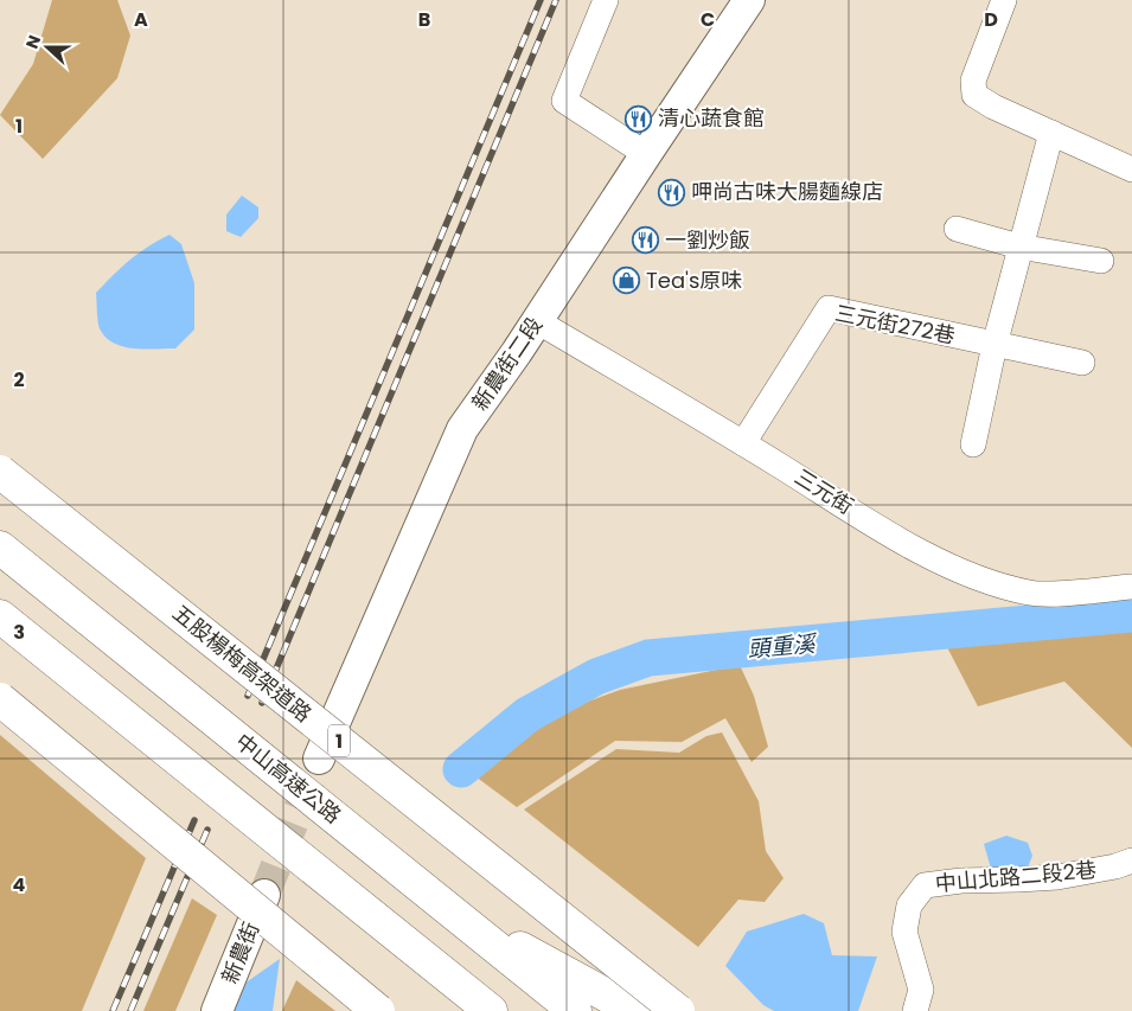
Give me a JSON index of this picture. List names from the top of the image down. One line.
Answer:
{"streets":{"highway":["五股楊梅高架道路","1","中山高速公路"],"street":["三元街272巷","新農街二段","三元街","中山北路二段2巷","新農街"]},"crossings":[["三元街272巷","三元街"],["新農街二段","三元街"]],"water":["頭重溪"],"places":{"restaurant":["清心蔬食館","呷尚古味大腸麵線店","一劉炒飯"],"shop":["Tea's原味"]},"north":"left","grid":{"columns":["A","B","C","D"],"rows":["1","2","3","4"]}}
